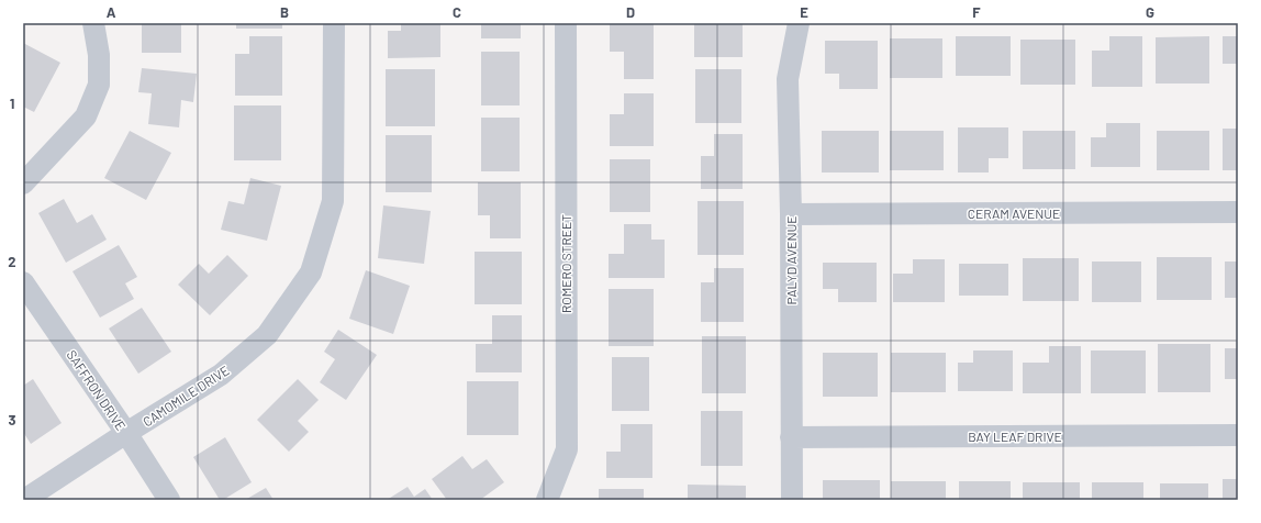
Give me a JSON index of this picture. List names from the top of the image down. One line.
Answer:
{"streets":{"street":["CERAM AVENUE","PALYD AVENUE","ROMERO STREET","SAFFRON DRIVE","CAMOMILE DRIVE","BAY LEAF DRIVE"]},"crossings":[["CERAM AVENUE","PALYD AVENUE"],["PALYD AVENUE","BAY LEAF DRIVE"],["SAFFRON DRIVE","CAMOMILE DRIVE"]],"grid":{"columns":["A","B","C","D","E","F","G"],"rows":["1","2","3"]}}
